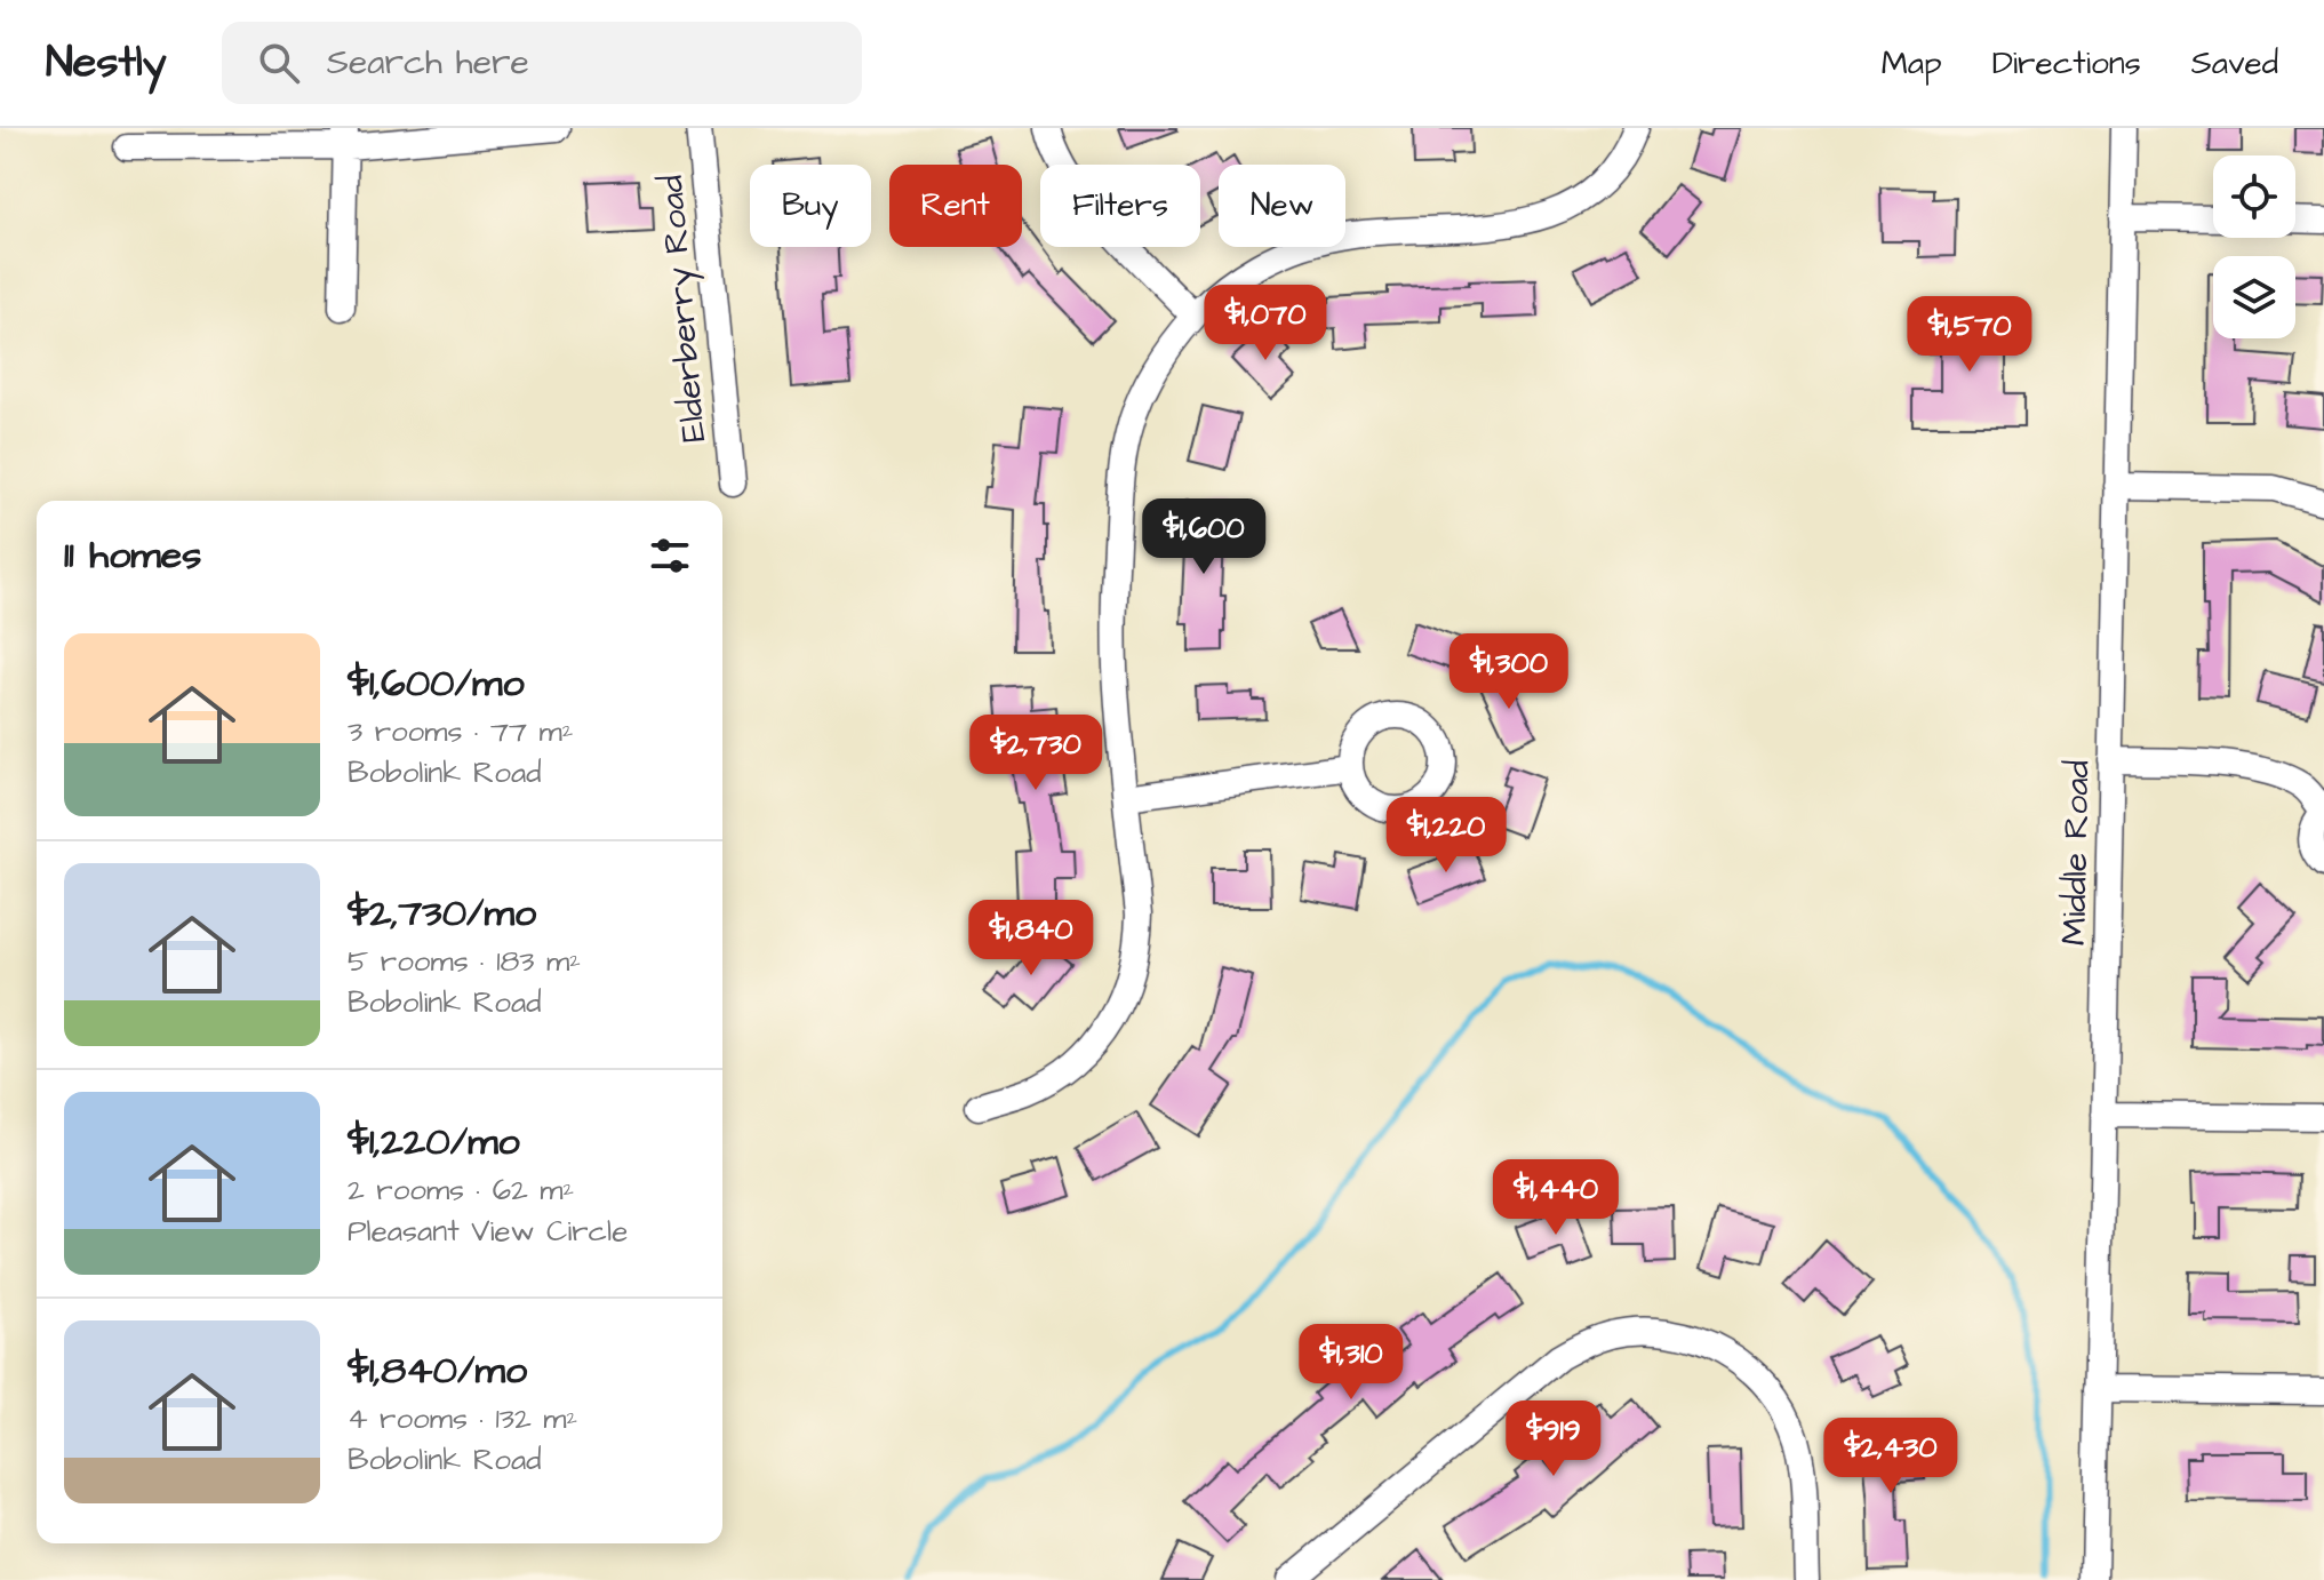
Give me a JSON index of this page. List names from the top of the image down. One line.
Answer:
{"streets":{"street":["Elderberry Road","Middle Road"]},"page":{"header":"Nestly","search":"Search here","nav":["Map","Directions","Saved"],"chip":["Buy","Rent","Filters","New"],"price":["$1,070","$1,570","$1,600","$1,300","$2,730","$1,220","$1,840","$1,440","$1,310","$919","$2,430"],"heading":"11 homes","list":[{"name":"$1,600/mo","note":"3 rooms · 77 m² · Bobolink Road"},{"name":"$2,730/mo","note":"5 rooms · 183 m² · Bobolink Road"},{"name":"$1,220/mo","note":"2 rooms · 62 m² · Pleasant View Circle"},{"name":"$1,840/mo","note":"4 rooms · 132 m² · Bobolink Road"}]}}
